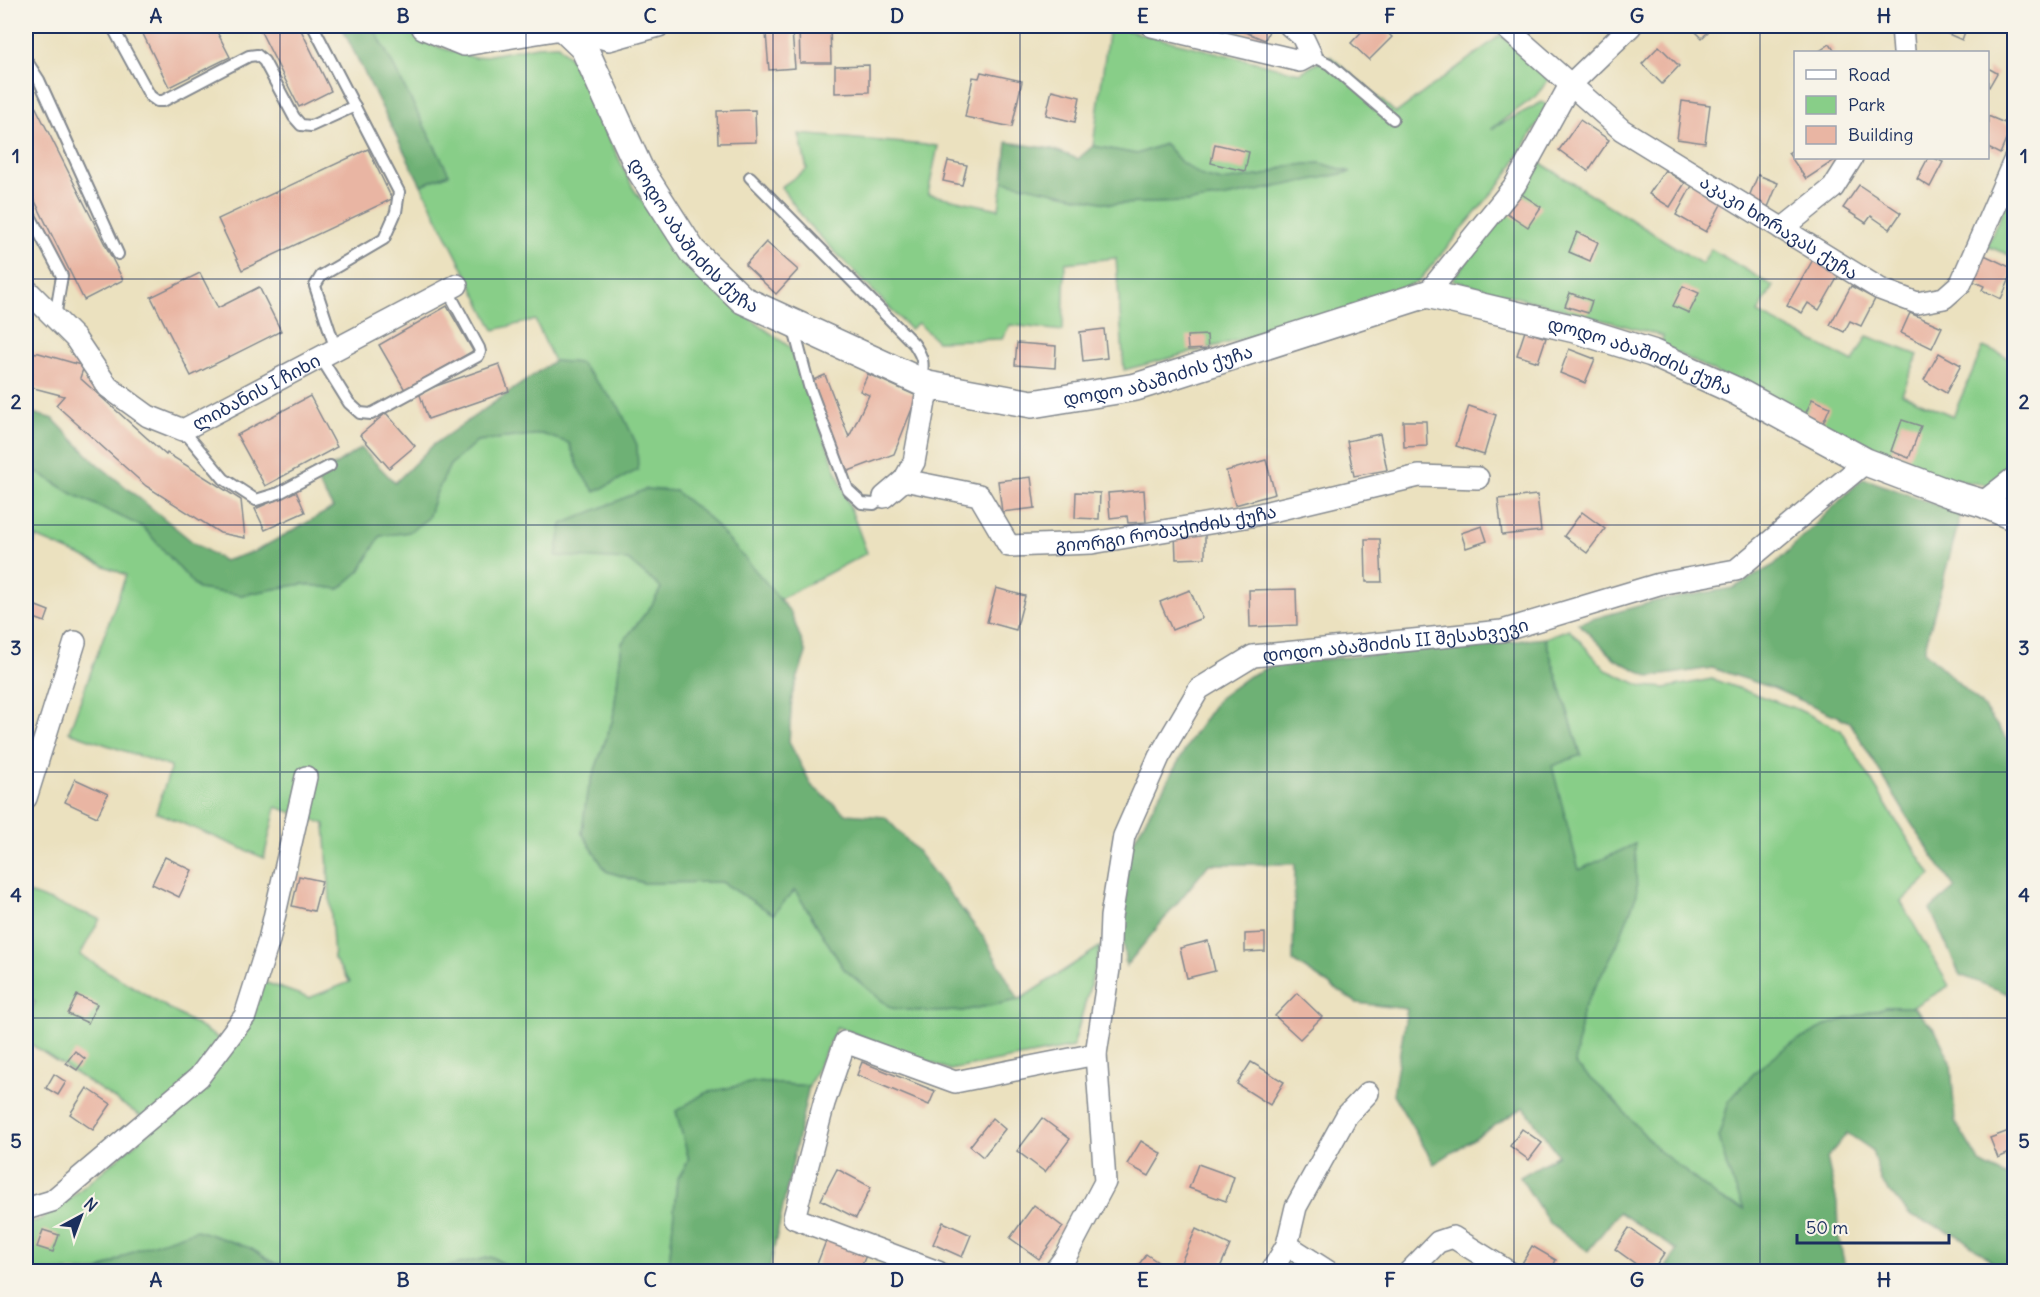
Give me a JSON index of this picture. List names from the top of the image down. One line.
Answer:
{"streets":{"street":["აკაკი ხორავას ქუჩა","დოდო აბაშიძის ქუჩა","ლიბანის I ჩიხი","გიორგი რობაქიძის ქუჩა","დოდო აბაშიძის II შესახვევი"]},"crossings":[["დოდო აბაშიძის ქუჩა","დოდო აბაშიძის II შესახვევი"]],"legend":["Road","Park","Building"],"scale_bar":"50 m","north":"top right","grid":{"columns":["A","B","C","D","E","F","G","H"],"rows":["1","2","3","4","5"]}}
